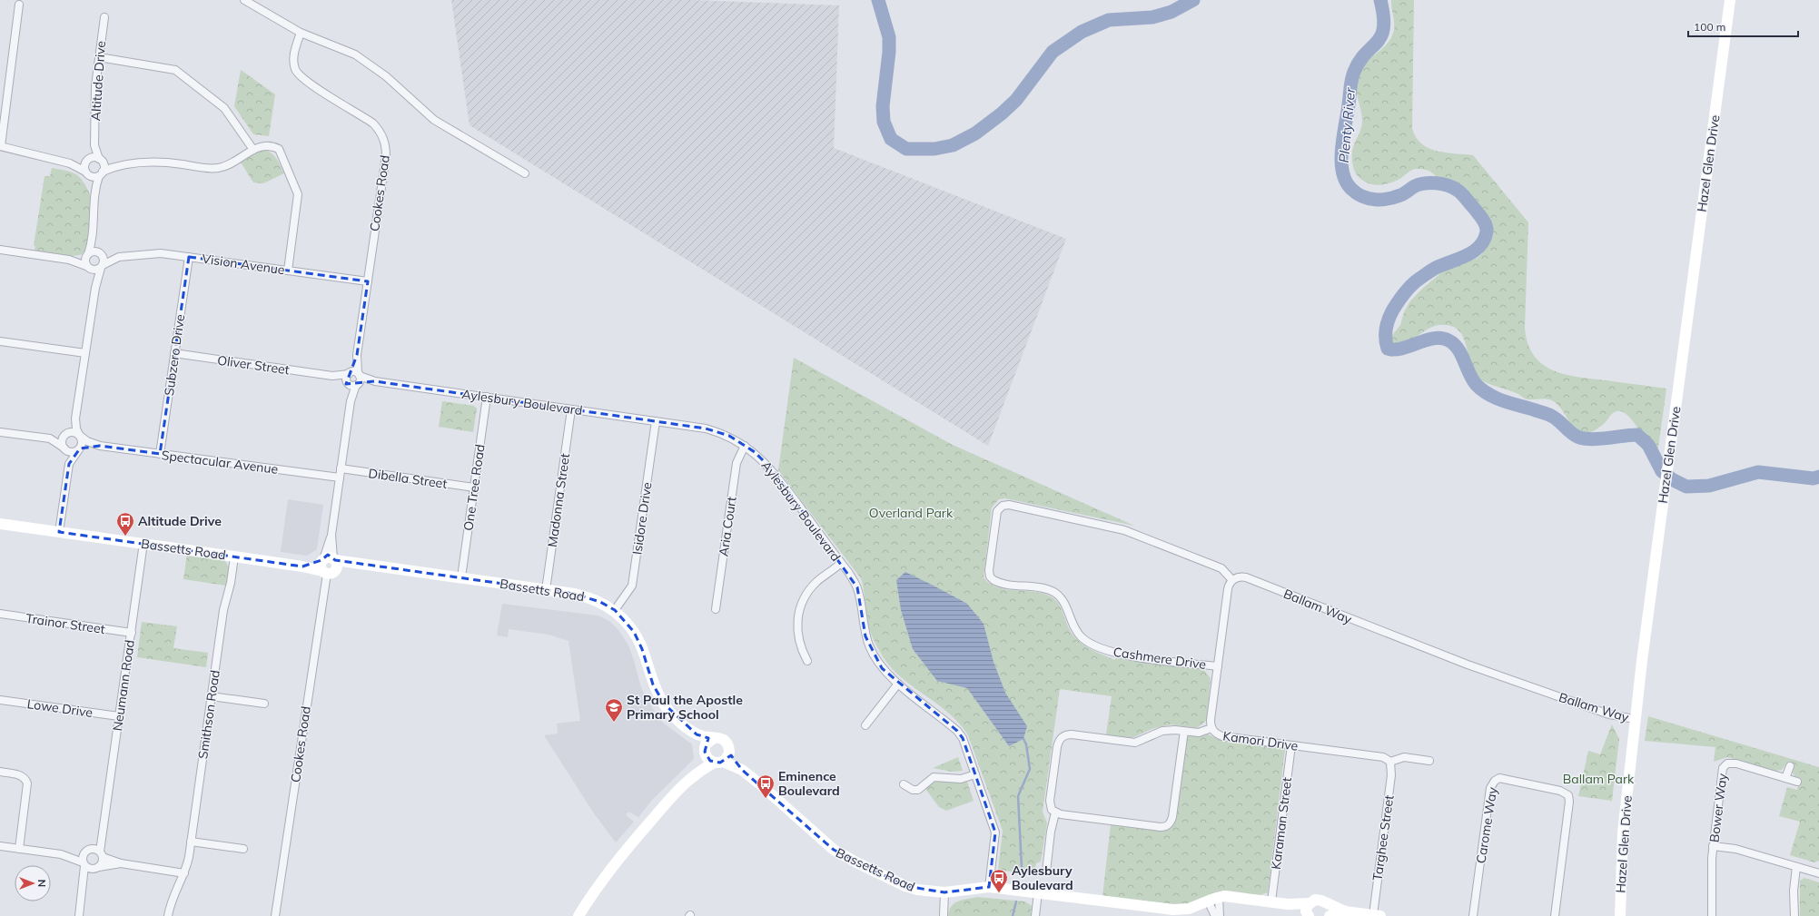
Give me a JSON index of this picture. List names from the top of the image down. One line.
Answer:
{"streets":{"street":["Altitude Drive","Hazel Glen Drive","Cookes Road","Vision Avenue","Subzero Drive","Oliver Street","Aylesbury Boulevard","Spectacular Avenue","Dibella Street","One Tree Road","Madonna Street","Isidore Drive","Aria Court","Bassetts Road","Ballam Way","Trainor Street","Cashmere Drive","Neumann Road","Lowe Drive","Smithson Road","Kamori Drive","Bower Way","Karaman Street","Carome Way","Targhee Street"]},"crossings":[["Hazel Glen Drive","Ballam Way"],["Cookes Road","Vision Avenue"],["Cookes Road","Oliver Street"],["Cookes Road","Aylesbury Boulevard"],["Cookes Road","Spectacular Avenue"],["Cookes Road","Dibella Street"],["Cookes Road","Bassetts Road"],["Vision Avenue","Subzero Drive"],["Subzero Drive","Oliver Street"],["Subzero Drive","Spectacular Avenue"],["Oliver Street","Aylesbury Boulevard"],["Aylesbury Boulevard","One Tree Road"],["Aylesbury Boulevard","Madonna Street"],["Aylesbury Boulevard","Isidore Drive"],["Aylesbury Boulevard","Aria Court"],["Aylesbury Boulevard","Bassetts Road"],["Dibella Street","One Tree Road"],["One Tree Road","Bassetts Road"],["Madonna Street","Bassetts Road"],["Isidore Drive","Bassetts Road"],["Bassetts Road","Neumann Road"],["Bassetts Road","Smithson Road"],["Ballam Way","Cashmere Drive"],["Trainor Street","Neumann Road"],["Neumann Road","Lowe Drive"],["Kamori Drive","Karaman Street"],["Kamori Drive","Targhee Street"]],"water":["Plenty River"],"parks":["Overland Park","Ballam Park"],"places":{"bus stop":["Altitude Drive","Eminence Boulevard","Aylesbury Boulevard"],"school or university":["St Paul the Apostle Primary School"]},"scale_bar":"100 m","north":"right"}
